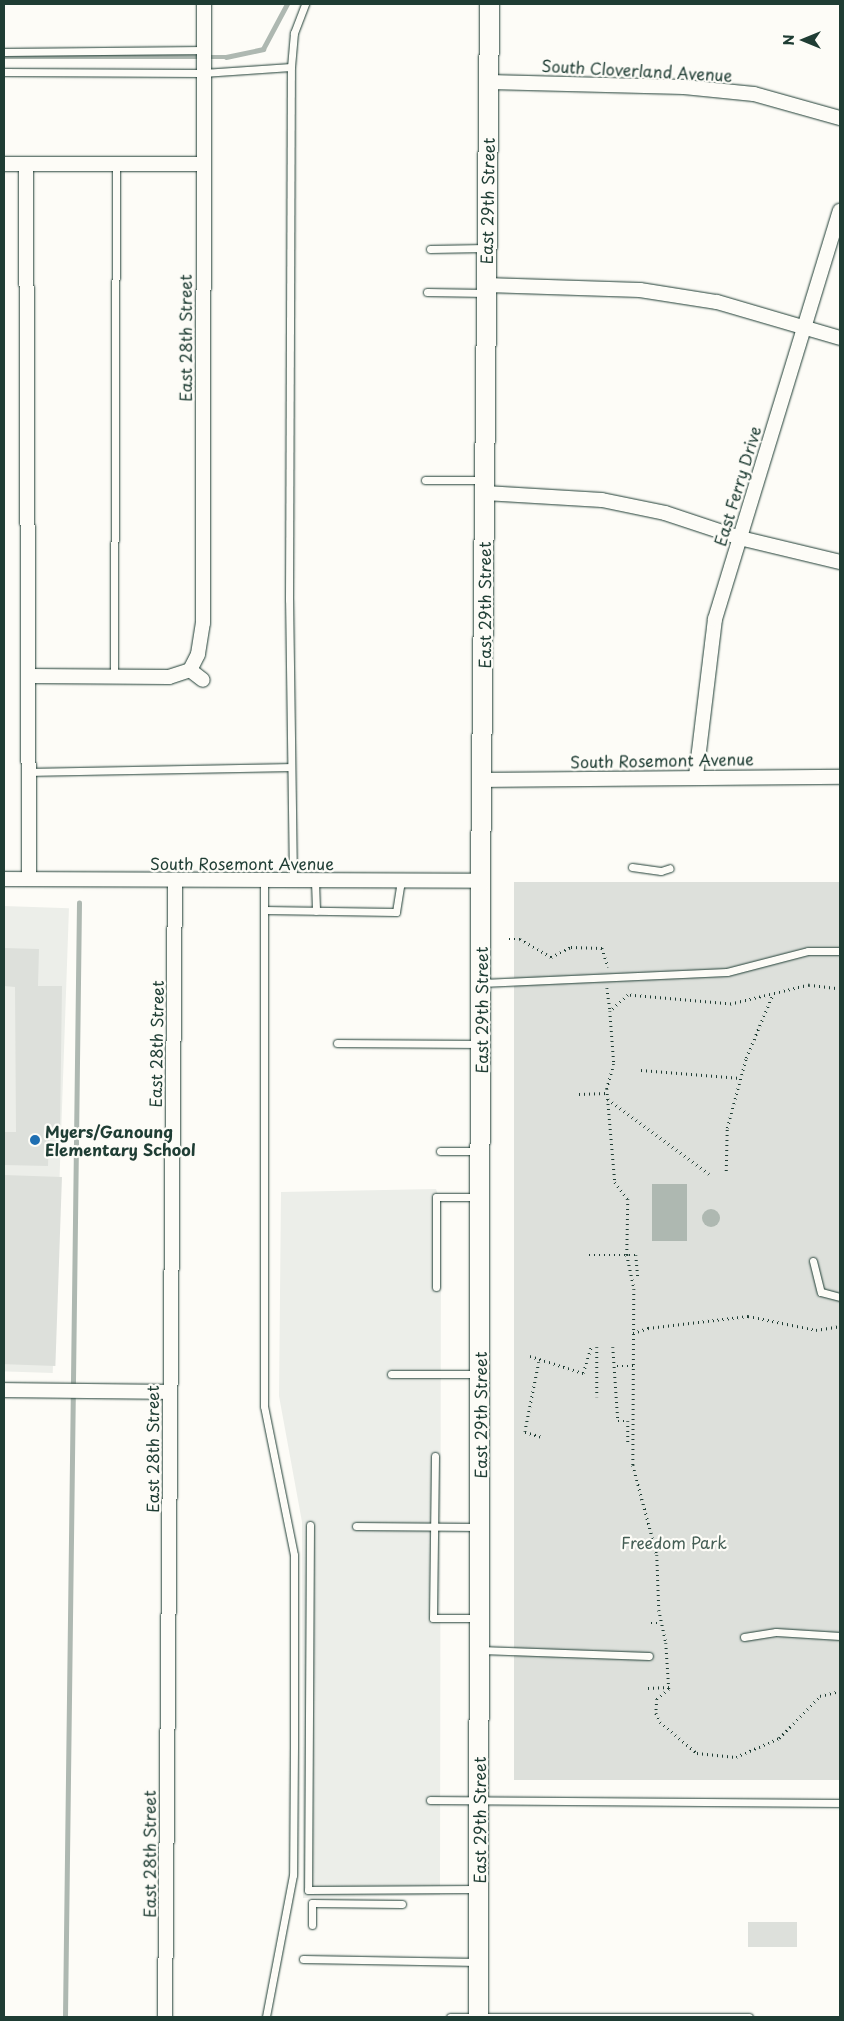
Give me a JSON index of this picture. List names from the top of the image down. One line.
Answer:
{"streets":{"street":["South Cloverland Avenue","East 29th Street","East 28th Street","East Ferry Drive","South Rosemont Avenue"]},"crossings":[["South Cloverland Avenue","East 29th Street"],["East 29th Street","South Rosemont Avenue"],["East 28th Street","South Rosemont Avenue"],["East Ferry Drive","South Rosemont Avenue"]],"parks":["Freedom Park"],"places":["Myers/Ganoung Elementary School"],"north":"left"}
